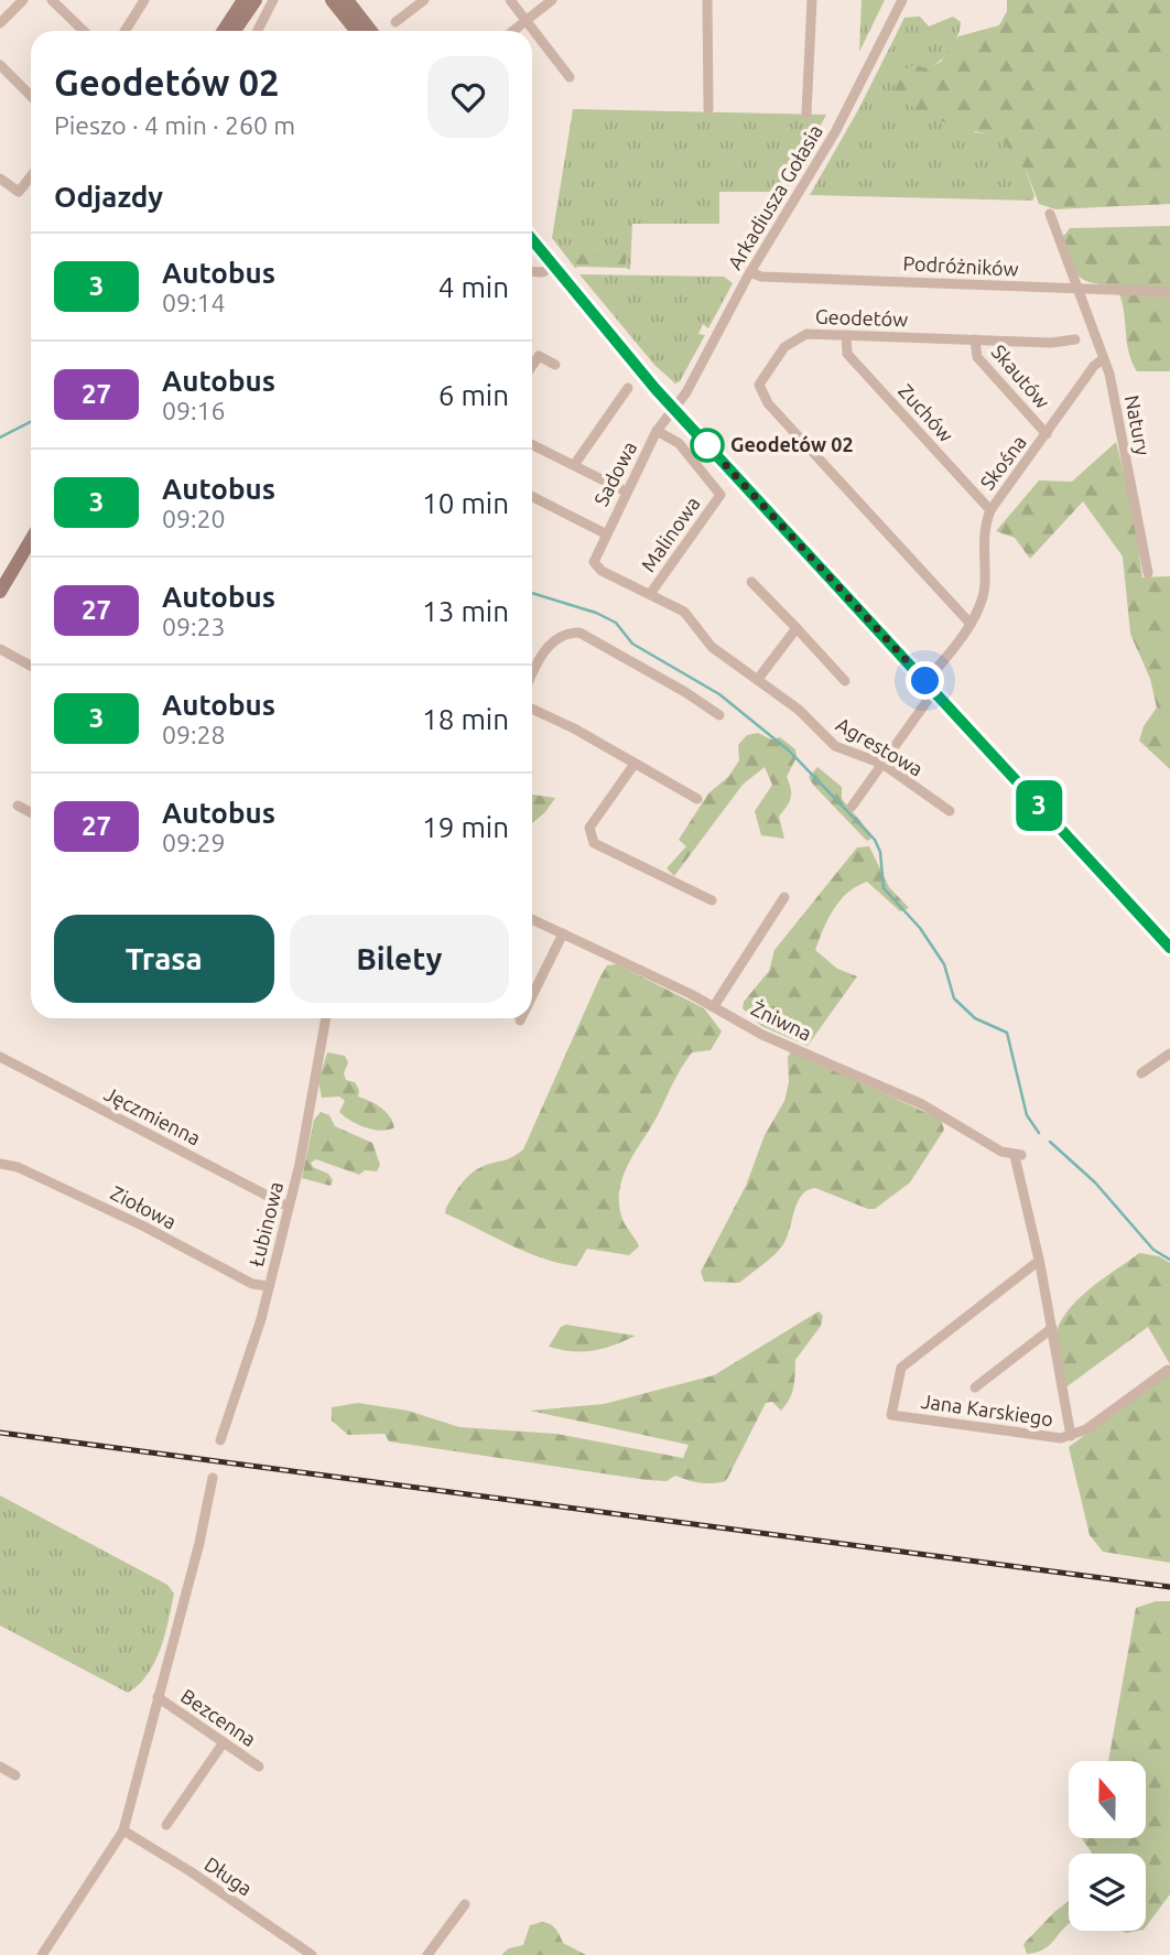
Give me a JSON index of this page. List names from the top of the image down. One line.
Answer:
{"streets":{"street":["Arkadiusza Gołasia","Podróżników","Geodetów","Skautów","Zuchów","Natury","Skośna","Sadowa","Malinowa","Agrestowa","Żniwna","Jęczmienna","Ziołowa","Łubinowa","Jana Karskiego","Bezcenna","Długa"]},"crossings":[["Arkadiusza Gołasia","Podróżników"],["Arkadiusza Gołasia","Sadowa"],["Podróżników","Natury"],["Geodetów","Skautów"],["Geodetów","Zuchów"],["Geodetów","Skośna"],["Skautów","Skośna"],["Zuchów","Skośna"],["Natury","Skośna"],["Skośna","Agrestowa"],["Sadowa","Malinowa"],["Sadowa","Agrestowa"],["Malinowa","Agrestowa"],["Żniwna","Jana Karskiego"],["Jęczmienna","Łubinowa"],["Ziołowa","Łubinowa"]],"places":["Geodetów 02"],"lines":["bus line 3"],"north":"top","page":{"on_map":"3","heading":[["Geodetów 02","Pieszo · 4 min · 260 m"],"Odjazdy"],"list":[{"mark":"3","name":"Autobus","note":"09:14","value":"4 min"},{"mark":"27","name":"Autobus","note":"09:16","value":"6 min"},{"mark":"3","name":"Autobus","note":"09:20","value":"10 min"},{"mark":"27","name":"Autobus","note":"09:23","value":"13 min"},{"mark":"3","name":"Autobus","note":"09:28","value":"18 min"},{"mark":"27","name":"Autobus","note":"09:29","value":"19 min"}],"buttons":["Trasa","Bilety"]}}
